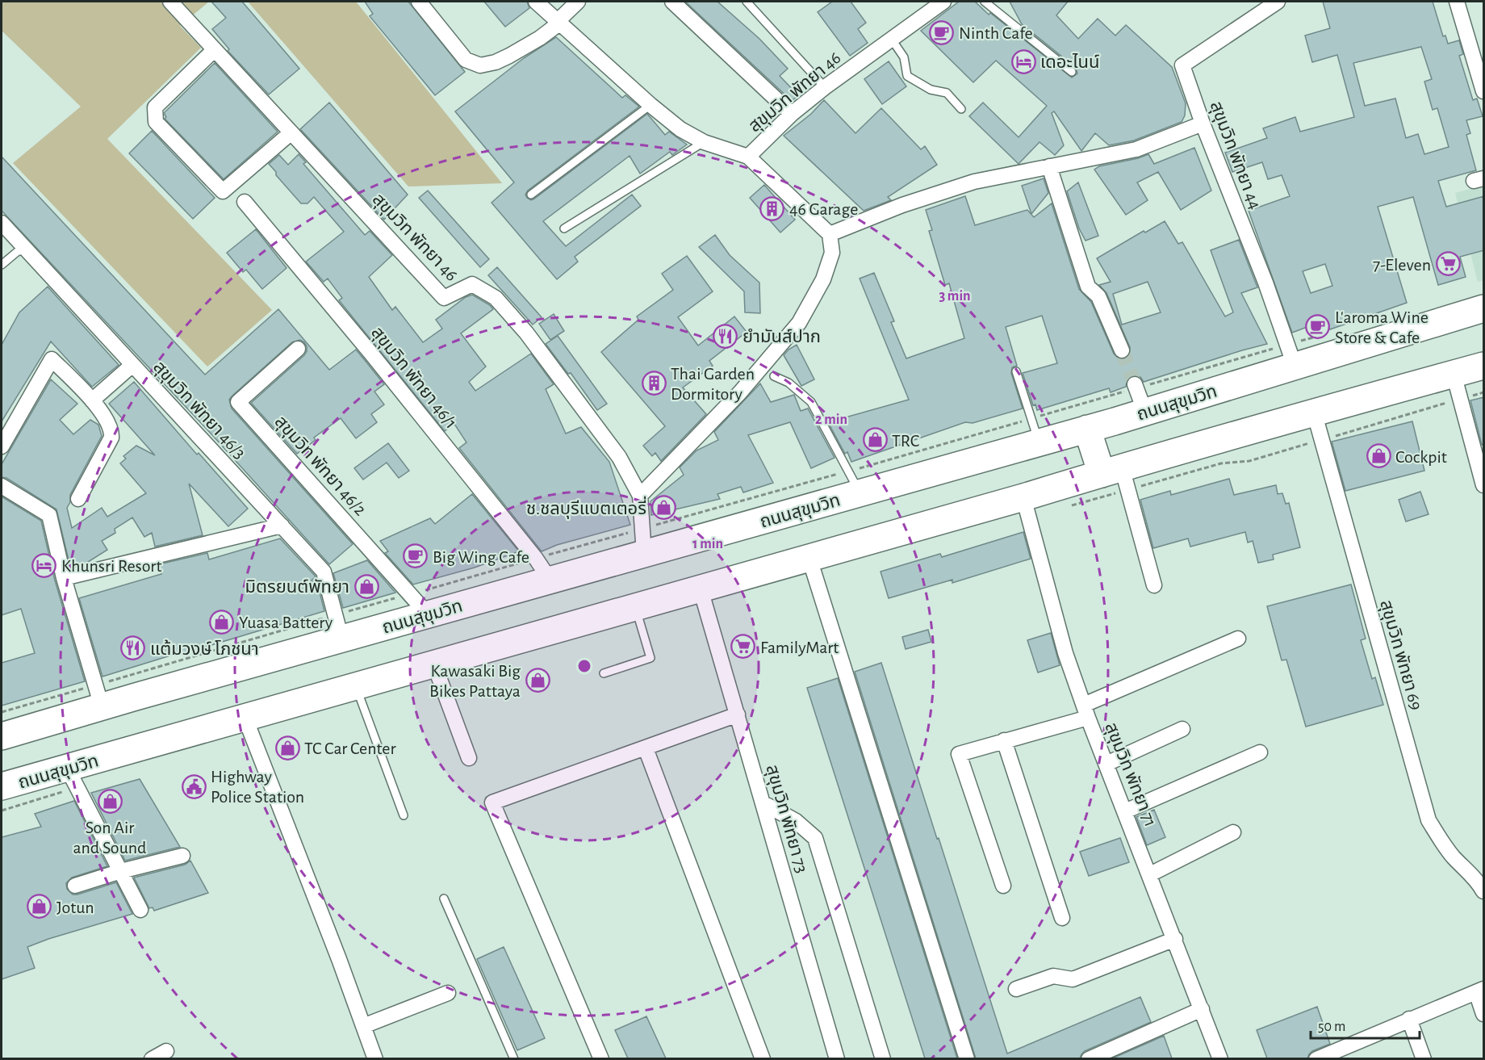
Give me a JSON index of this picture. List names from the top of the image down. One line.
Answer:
{"streets":{"highway":["ถนนสุขุมวิท"],"street":["สุขุมวิท พัทยา 46","สุขุมวิท พัทยา 44","สุขุมวิท พัทยา 46/1","สุขุมวิท พัทยา 46/3","สุขุมวิท พัทยา 46/2","สุขุมวิท พัทยา 69","สุขุมวิท พัทยา 71","สุขุมวิท พัทยา 73"]},"crossings":[["สุขุมวิท พัทยา 46","ถนนสุขุมวิท"],["สุขุมวิท พัทยา 44","ถนนสุขุมวิท"],["สุขุมวิท พัทยา 46/1","ถนนสุขุมวิท"],["ถนนสุขุมวิท","สุขุมวิท พัทยา 46/3"],["ถนนสุขุมวิท","สุขุมวิท พัทยา 46/2"],["ถนนสุขุมวิท","สุขุมวิท พัทยา 69"],["ถนนสุขุมวิท","สุขุมวิท พัทยา 71"],["ถนนสุขุมวิท","สุขุมวิท พัทยา 73"]],"places":{"cafe":["Ninth Cafe","L'aroma Wine Store & Cafe","Big Wing Cafe"],"hotel":["เดอะไนน์","Khunsri Resort"],"building":["46 Garage","Thai Garden Dormitory"],"supermarket":["7-Eleven","FamilyMart"],"restaurant":["ยำมันส์ปาก","แต้มวงษ์ โภชนา"],"shop":["TRC","Cockpit","ช.ชลบุรีแบตเตอรี่","มิตรยนต์พัทยา","Yuasa Battery","Kawasaki Big Bikes Pattaya","TC Car Center","Son Air and Sound","Jotun"],"public building":["Highway Police Station"]},"scale_bar":"50 m","rings":["3 min","2 min","1 min"]}
